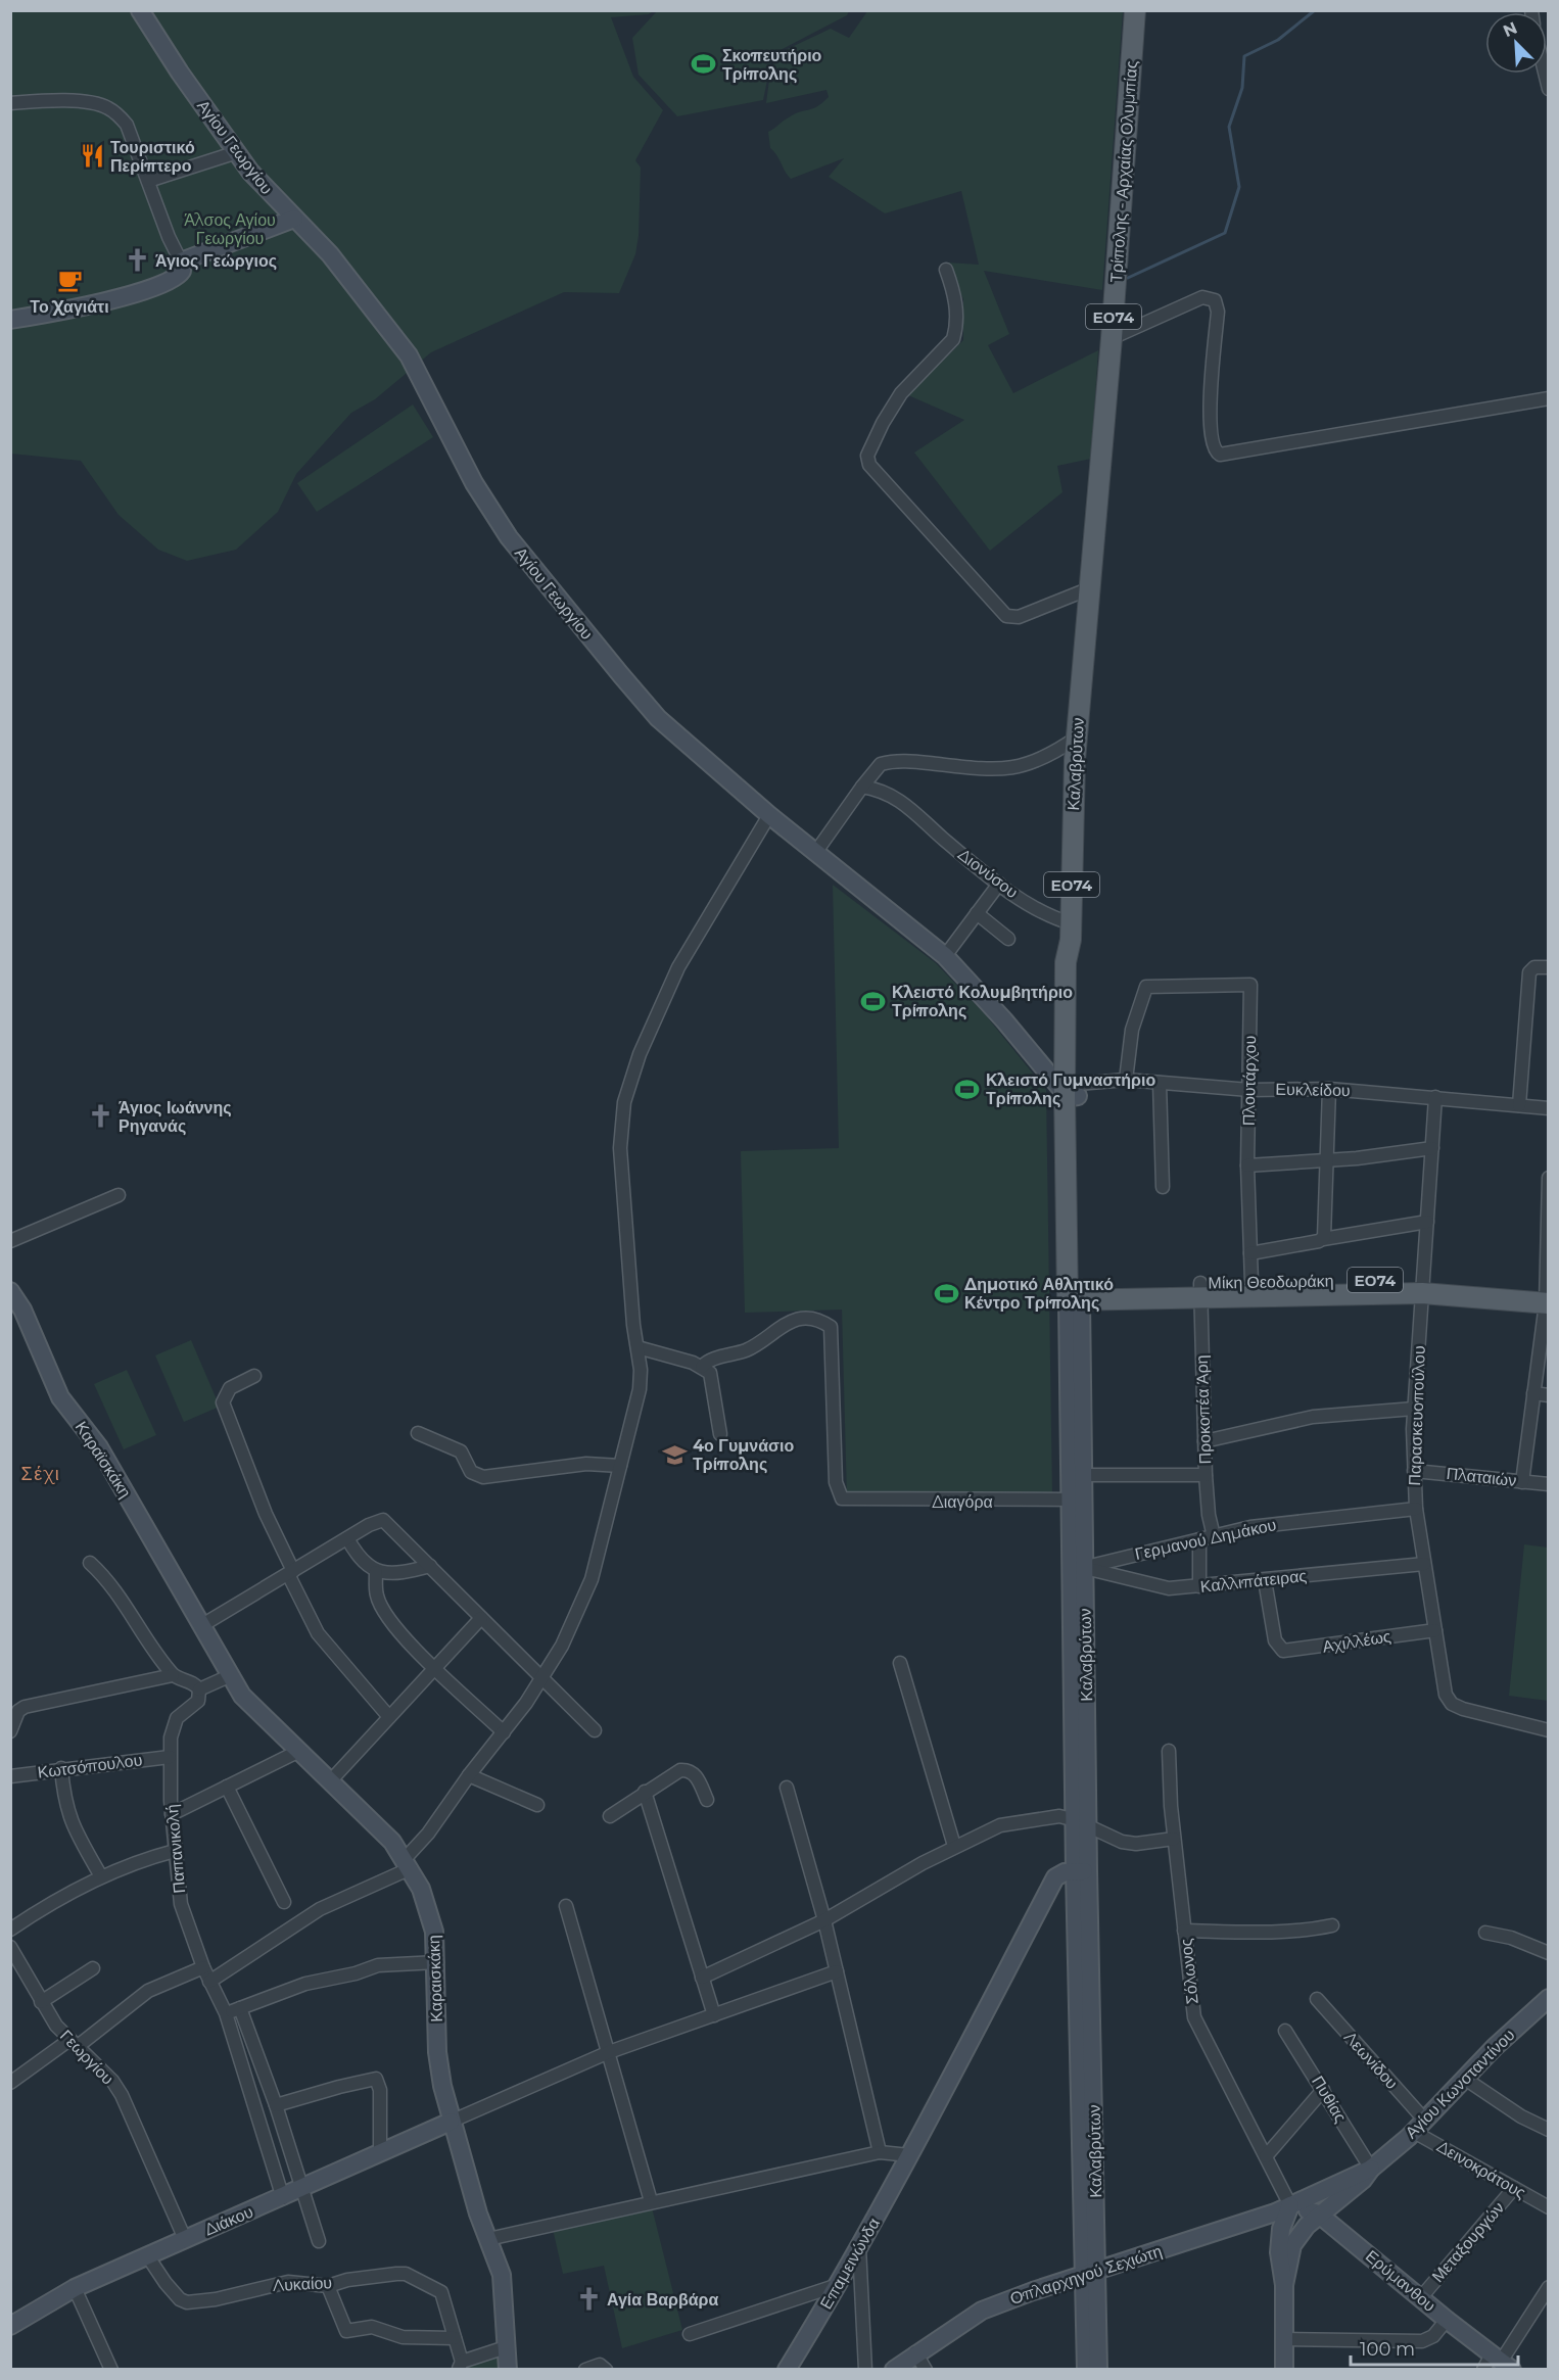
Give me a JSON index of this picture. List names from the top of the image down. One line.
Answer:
{"streets":{"main road":["Τρίπολης - Αρχαίας Ολυμπίας","ΕΟ74","Καλαβρύτων","Μίκη Θεοδωράκη"],"street":["Αγίου Γεωργίου","Διονύσου","Πλουτάρχου","Ευκλείδου","Προκοπέα Άρη","Παρασκευοπούλου","Καραϊσκάκη","Πλαταιών","Διαγόρα","Γερμανού Δημάκου","Καλλιπάτειρας","Αχιλλέως","Κωτσόπουλου","Παπανικολή","Σόλωνος","Καραισκάκη","Γεωργίου","Λεωνίδου","Αγίου Κωνσταντίνου","Πυθίας","Δεινοκράτους","Διάκου","Μεταξουργών","Επαμεινώνδα","Οπλαρχηγού Σεχιώτη","Ερύμανθου","Λυκαίου"]},"crossings":[["Αγίου Γεωργίου","Καλαβρύτων"],["Αγίου Γεωργίου","Ευκλείδου"],["Τρίπολης - Αρχαίας Ολυμπίας","Καλαβρύτων"],["Καλαβρύτων","Διονύσου"],["Καλαβρύτων","Ευκλείδου"],["Καλαβρύτων","Μίκη Θεοδωράκη"],["Καλαβρύτων","Διαγόρα"],["Καλαβρύτων","Γερμανού Δημάκου"],["Καλαβρύτων","Καλλιπάτειρας"],["Καλαβρύτων","Επαμεινώνδα"],["Καλαβρύτων","Οπλαρχηγού Σεχιώτη"],["Πλουτάρχου","Ευκλείδου"],["Πλουτάρχου","Μίκη Θεοδωράκη"],["Ευκλείδου","Παρασκευοπούλου"],["Μίκη Θεοδωράκη","Προκοπέα Άρη"],["Μίκη Θεοδωράκη","Παρασκευοπούλου"],["Προκοπέα Άρη","Γερμανού Δημάκου"],["Παρασκευοπούλου","Πλαταιών"],["Παρασκευοπούλου","Γερμανού Δημάκου"],["Παρασκευοπούλου","Καλλιπάτειρας"],["Παρασκευοπούλου","Αχιλλέως"],["Καραϊσκάκη","Καραισκάκη"],["Γερμανού Δημάκου","Καλλιπάτειρας"],["Καλλιπάτειρας","Αχιλλέως"],["Κωτσόπουλου","Παπανικολή"],["Παπανικολή","Διάκου"],["Σόλωνος","Αγίου Κωνσταντίνου"],["Σόλωνος","Οπλαρχηγού Σεχιώτη"],["Καραισκάκη","Διάκου"],["Γεωργίου","Διάκου"],["Λεωνίδου","Αγίου Κωνσταντίνου"],["Λεωνίδου","Δεινοκράτους"],["Αγίου Κωνσταντίνου","Πυθίας"],["Αγίου Κωνσταντίνου","Δεινοκράτους"],["Αγίου Κωνσταντίνου","Οπλαρχηγού Σεχιώτη"],["Αγίου Κωνσταντίνου","Ερύμανθου"],["Δεινοκράτους","Μεταξουργών"],["Διάκου","Λυκαίου"],["Μεταξουργών","Ερύμανθου"]],"districts":["Σέχι"],"parks":["Άλσος Αγίου Γεωργίου"],"places":{"sports":["Σκοπευτήριο Τρίπολης","Κλειστό Κολυμβητήριο Τρίπολης","Κλειστό Γυμναστήριο Τρίπολης","Δημοτικό Αθλητικό Κέντρο Τρίπολης"],"restaurant":["Τουριστικό Περίπτερο"],"church":["Άγιος Γεώργιος","Άγιος Ιωάννης Ρηγανάς","Αγία Βαρβάρα"],"cafe":["Το Χαγιάτι"],"school or university":["4ο Γυμνάσιο Τρίπολης"]},"scale_bar":"100 m","north":"top left"}
